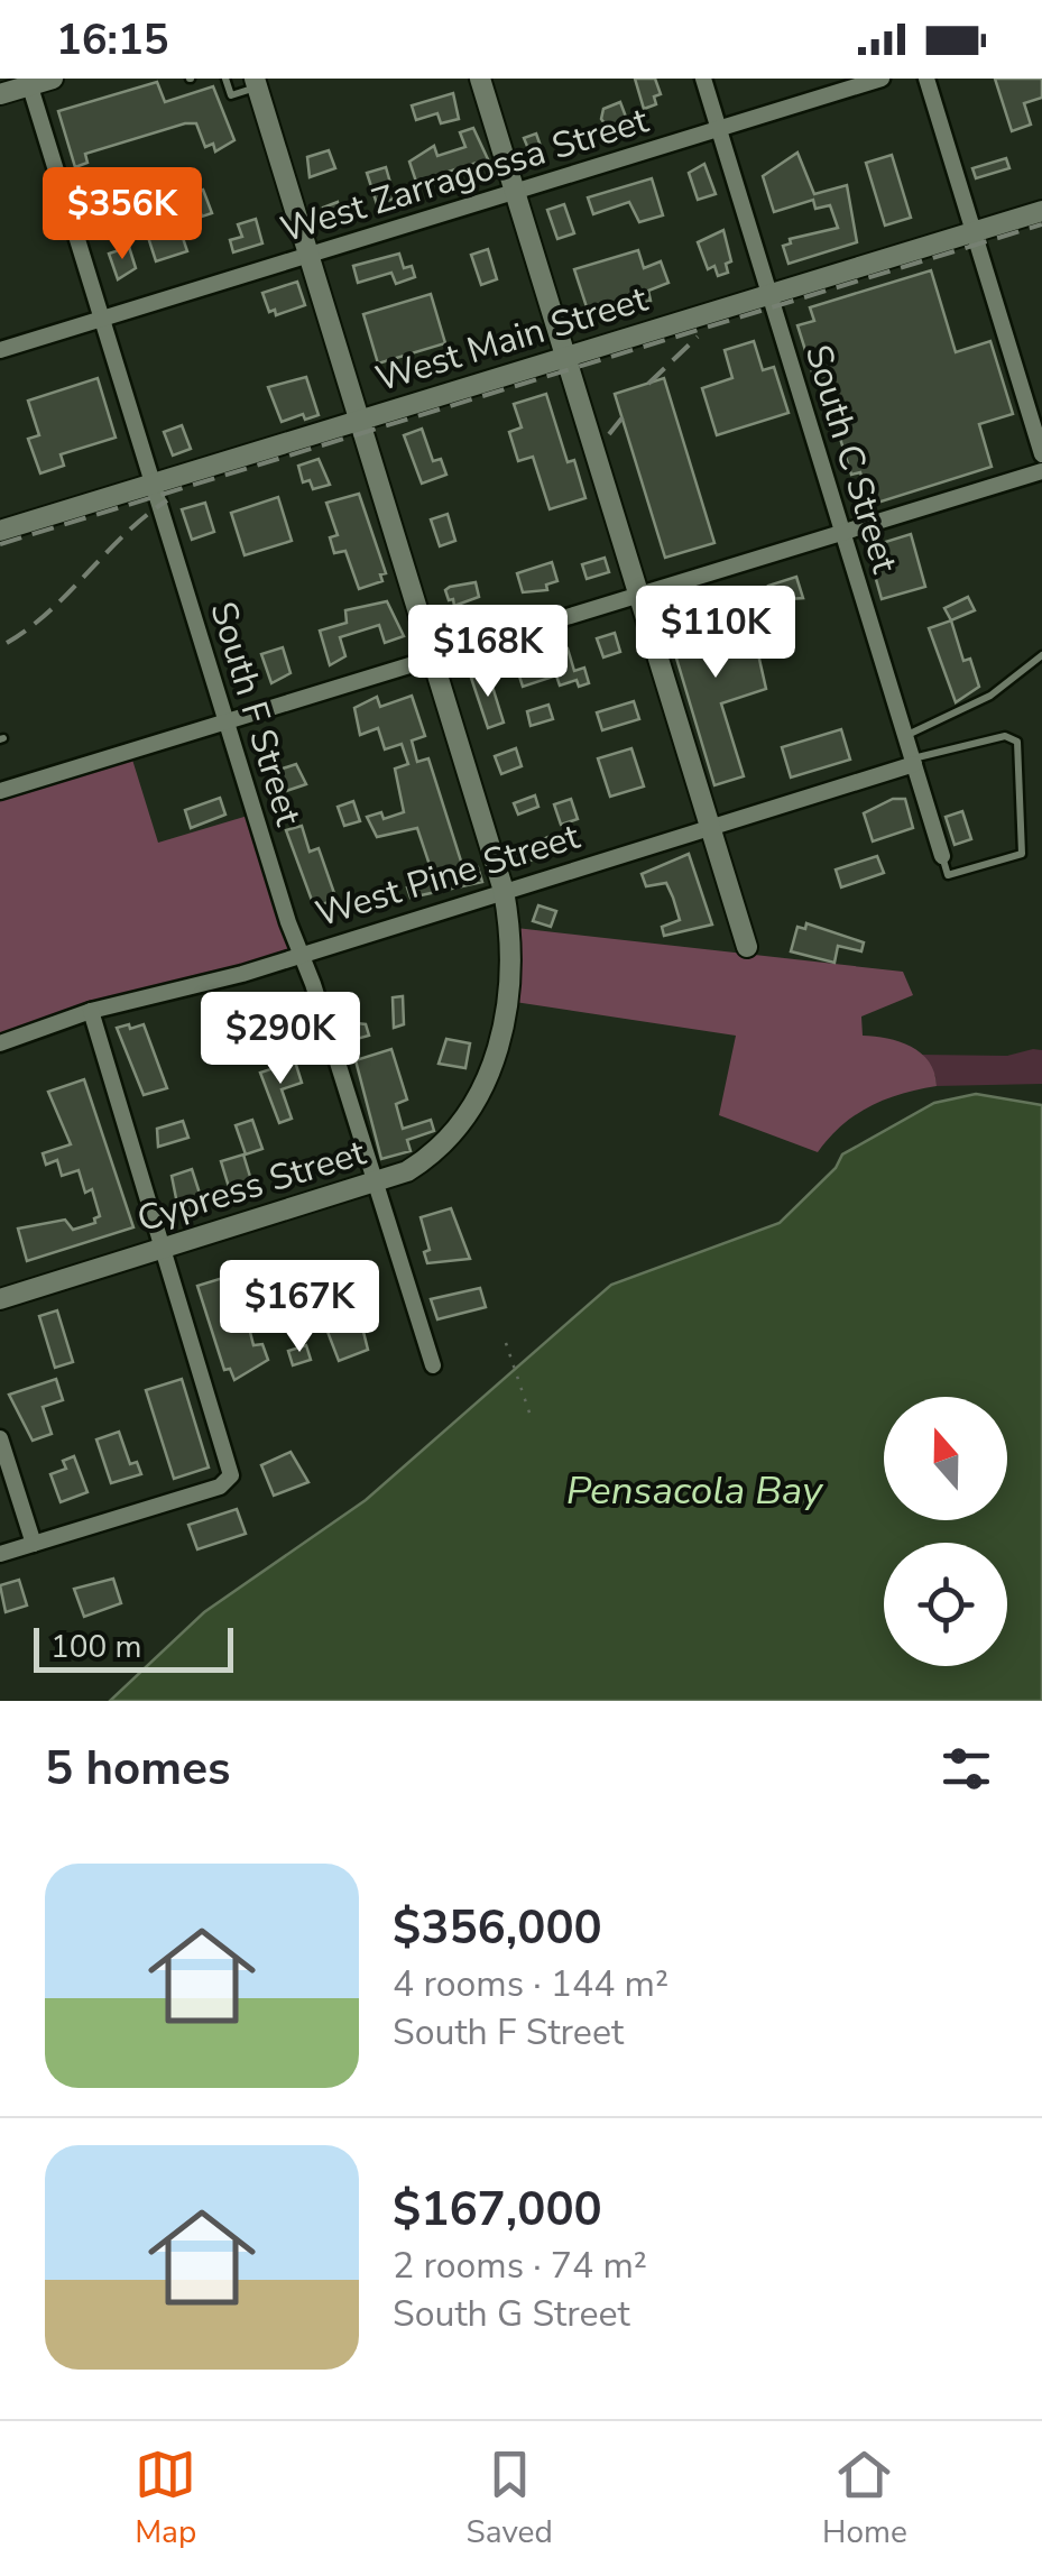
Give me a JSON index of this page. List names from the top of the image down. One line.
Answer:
{"streets":{"street":["West Zarragossa Street","West Main Street","South C Street","South F Street","West Pine Street","Cypress Street"]},"crossings":[["West Zarragossa Street","South C Street"],["West Zarragossa Street","South F Street"],["West Zarragossa Street","Cypress Street"],["West Main Street","South C Street"],["West Main Street","South F Street"],["West Main Street","Cypress Street"],["South C Street","West Pine Street"],["South F Street","West Pine Street"],["South F Street","Cypress Street"],["West Pine Street","Cypress Street"]],"water":["Pensacola Bay"],"scale_bar":"100 m","north":"top","page":{"status":"16:15","price":["$356K","$110K","$168K","$290K","$167K"],"scale":"100 m","heading":"5 homes","list":[{"name":"$356,000","note":"4 rooms · 144 m² · South F Street"},{"name":"$167,000","note":"2 rooms · 74 m² · South G Street"}],"tabs":["Map","Saved","Home"]}}
